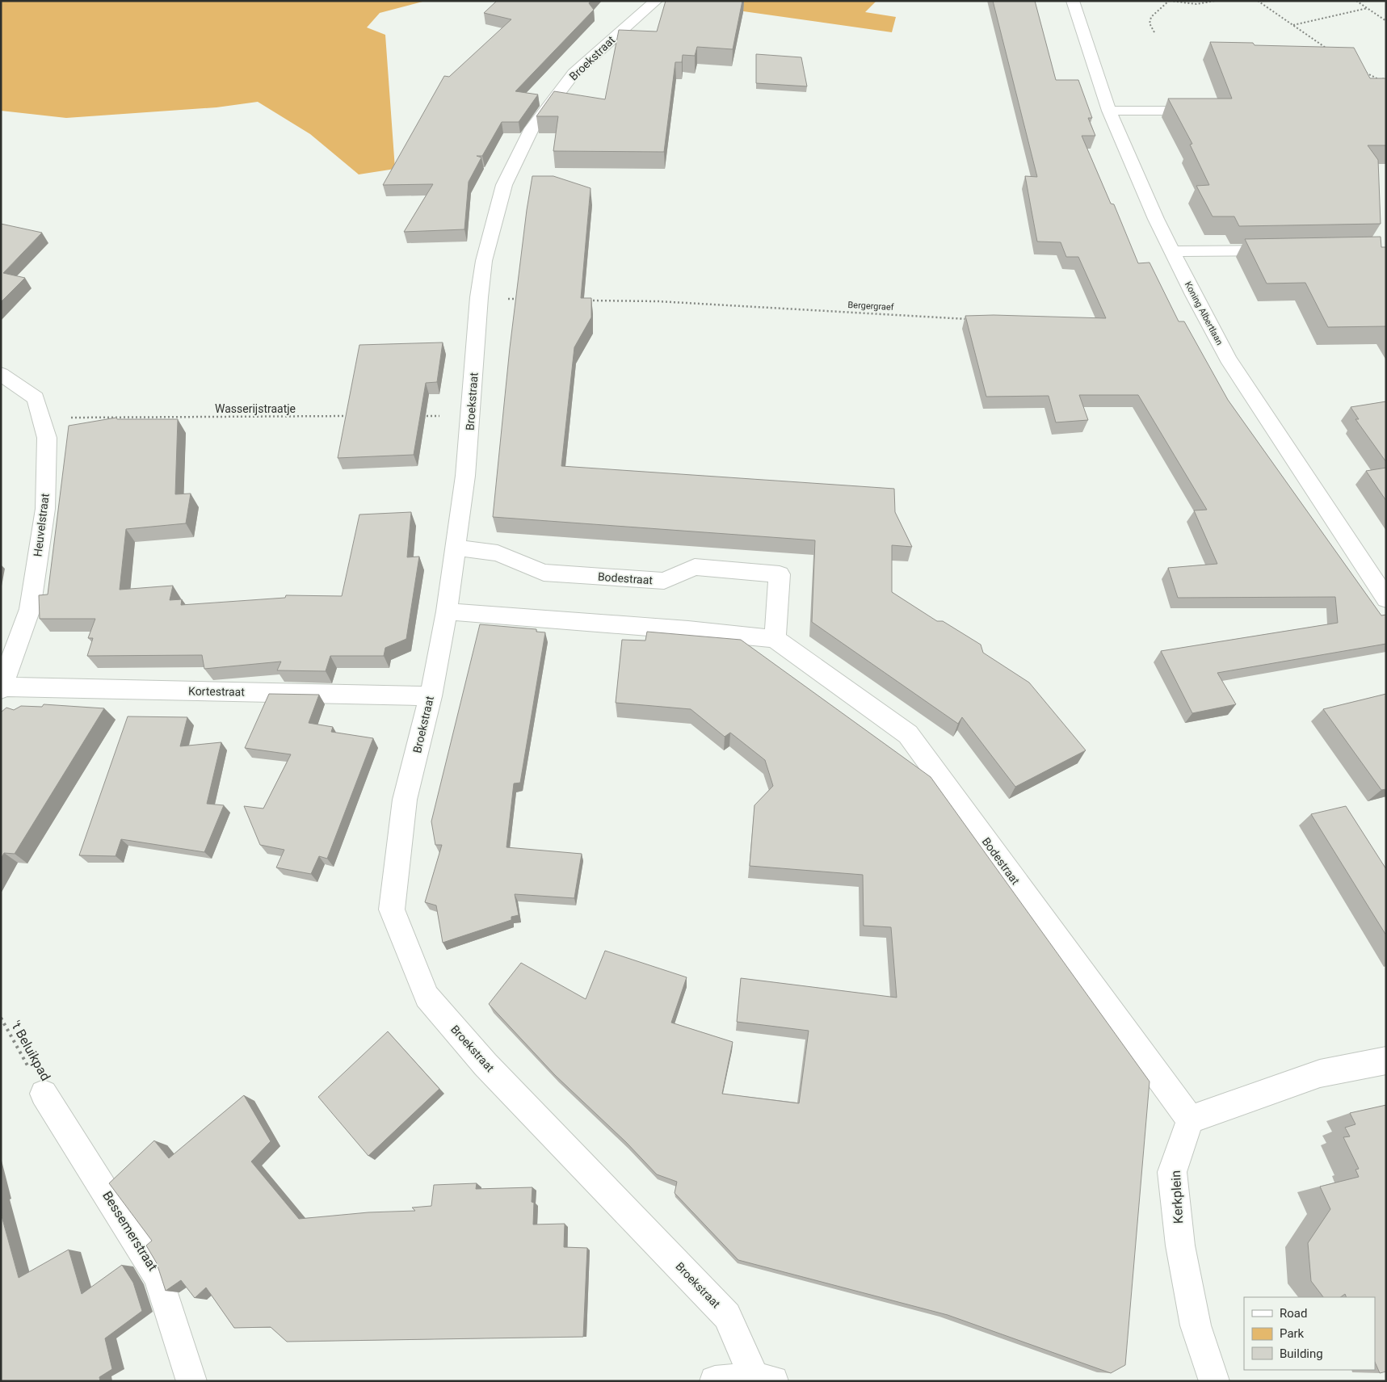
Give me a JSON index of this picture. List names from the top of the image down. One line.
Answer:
{"streets":{"street":["Broekstraat","Koning Albertlaan","Heuvelstraat","Bodestraat","Kortestraat","Kerkplein","Bessemerstraat"],"path":["Bergergraef","Wasserijstraatje","'t Beluikpad"]},"crossings":[["Broekstraat","Bodestraat"],["Broekstraat","Kortestraat"],["Wasserijstraatje","Heuvelstraat"],["Heuvelstraat","Kortestraat"],["Bodestraat","Kerkplein"],["'t Beluikpad","Bessemerstraat"]],"legend":["Road","Park","Building"]}
